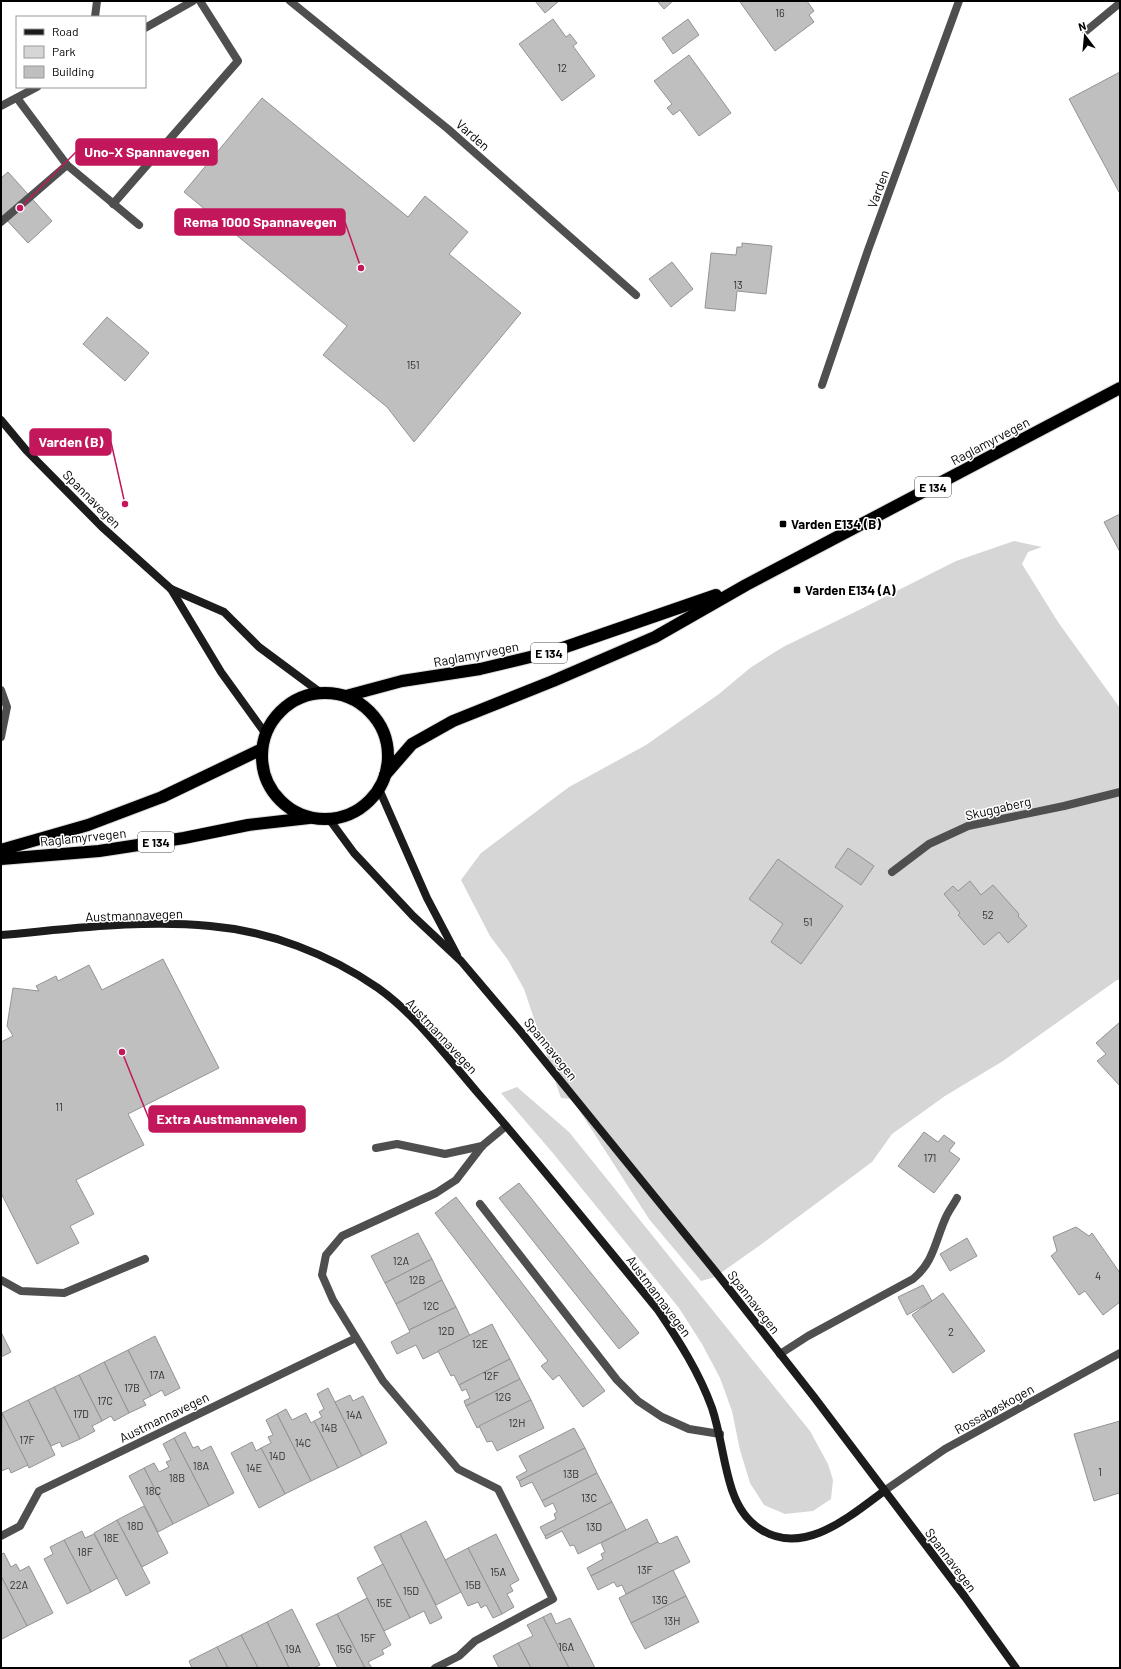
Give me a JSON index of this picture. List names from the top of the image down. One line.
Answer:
{"streets":{"highway":["Raglamyrvegen","E 134"],"main road":["Spannavegen","Austmannavegen"],"street":["Varden","Skuggaberg","Rossabøskogen"]},"crossings":[["Raglamyrvegen","E 134"],["Raglamyrvegen","Spannavegen"],["E 134","Spannavegen"],["Spannavegen","Austmannavegen"],["Spannavegen","Rossabøskogen"],["Austmannavegen","Rossabøskogen"]],"places":{"other":["Uno-X Spannavegen","Rema 1000 Spannavegen","Varden (B)","Extra Austmannaveien"],"transit":["Varden E134 (B)","Varden E134 (A)"]},"house_numbers":["16","12","13","151","52","51","11","171","12A","4","12B","12C","12D","2","12E","17A","12F","17B","12G","17C","17D","14A","12H","14B","17F","14C","14D","18A","14E","1","13B","18B","18C","13C","18D","13D","18E","18F","13F","15A","22A","15B","15D","13G","15E","13H","15F","16A","19A","15G"],"legend":["Road","Park","Building"],"north":"top"}
